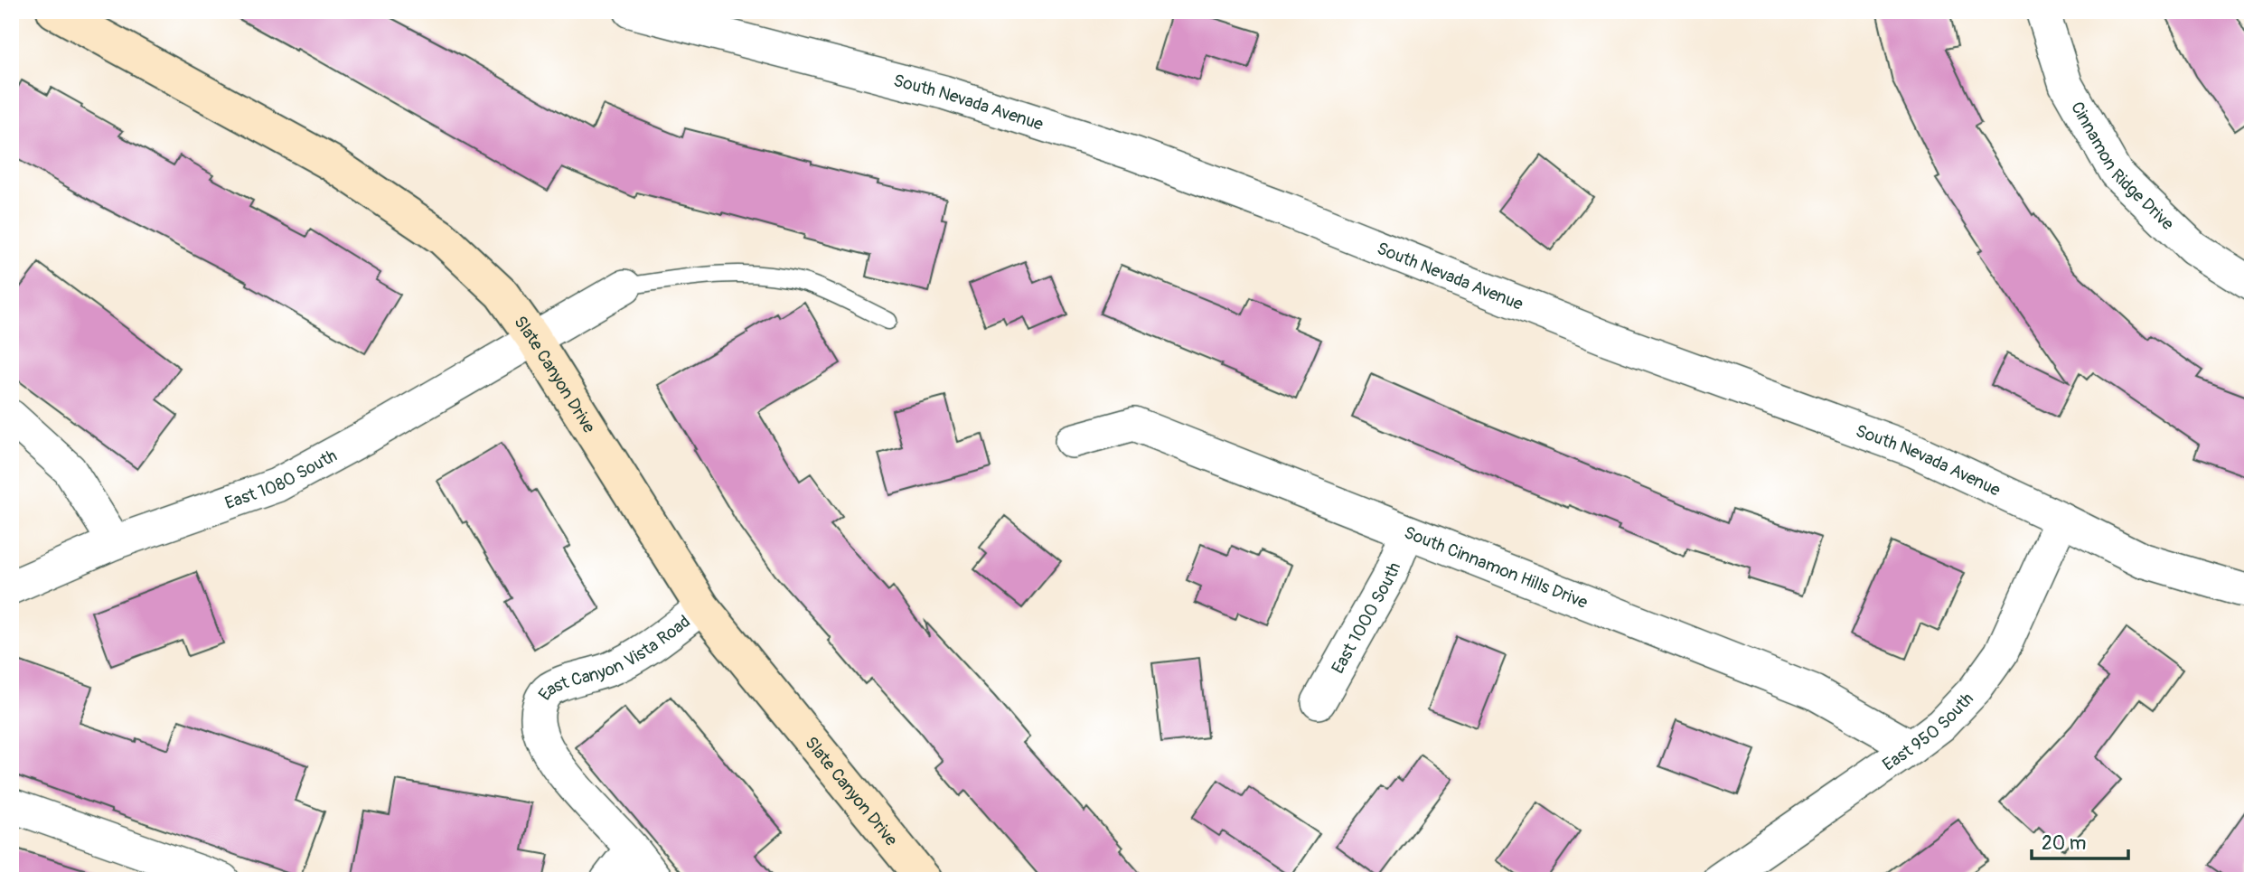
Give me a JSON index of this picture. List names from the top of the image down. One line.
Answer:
{"streets":{"street":["South Nevada Avenue","Cinnamon Ridge Drive","Slate Canyon Drive","East 1080 South","South Cinnamon Hills Drive","East 1000 South","East Canyon Vista Road","East 950 South"]},"crossings":[["South Nevada Avenue","East 950 South"],["Slate Canyon Drive","East 1080 South"],["Slate Canyon Drive","East Canyon Vista Road"],["South Cinnamon Hills Drive","East 1000 South"],["South Cinnamon Hills Drive","East 950 South"]],"scale_bar":"20 m"}
